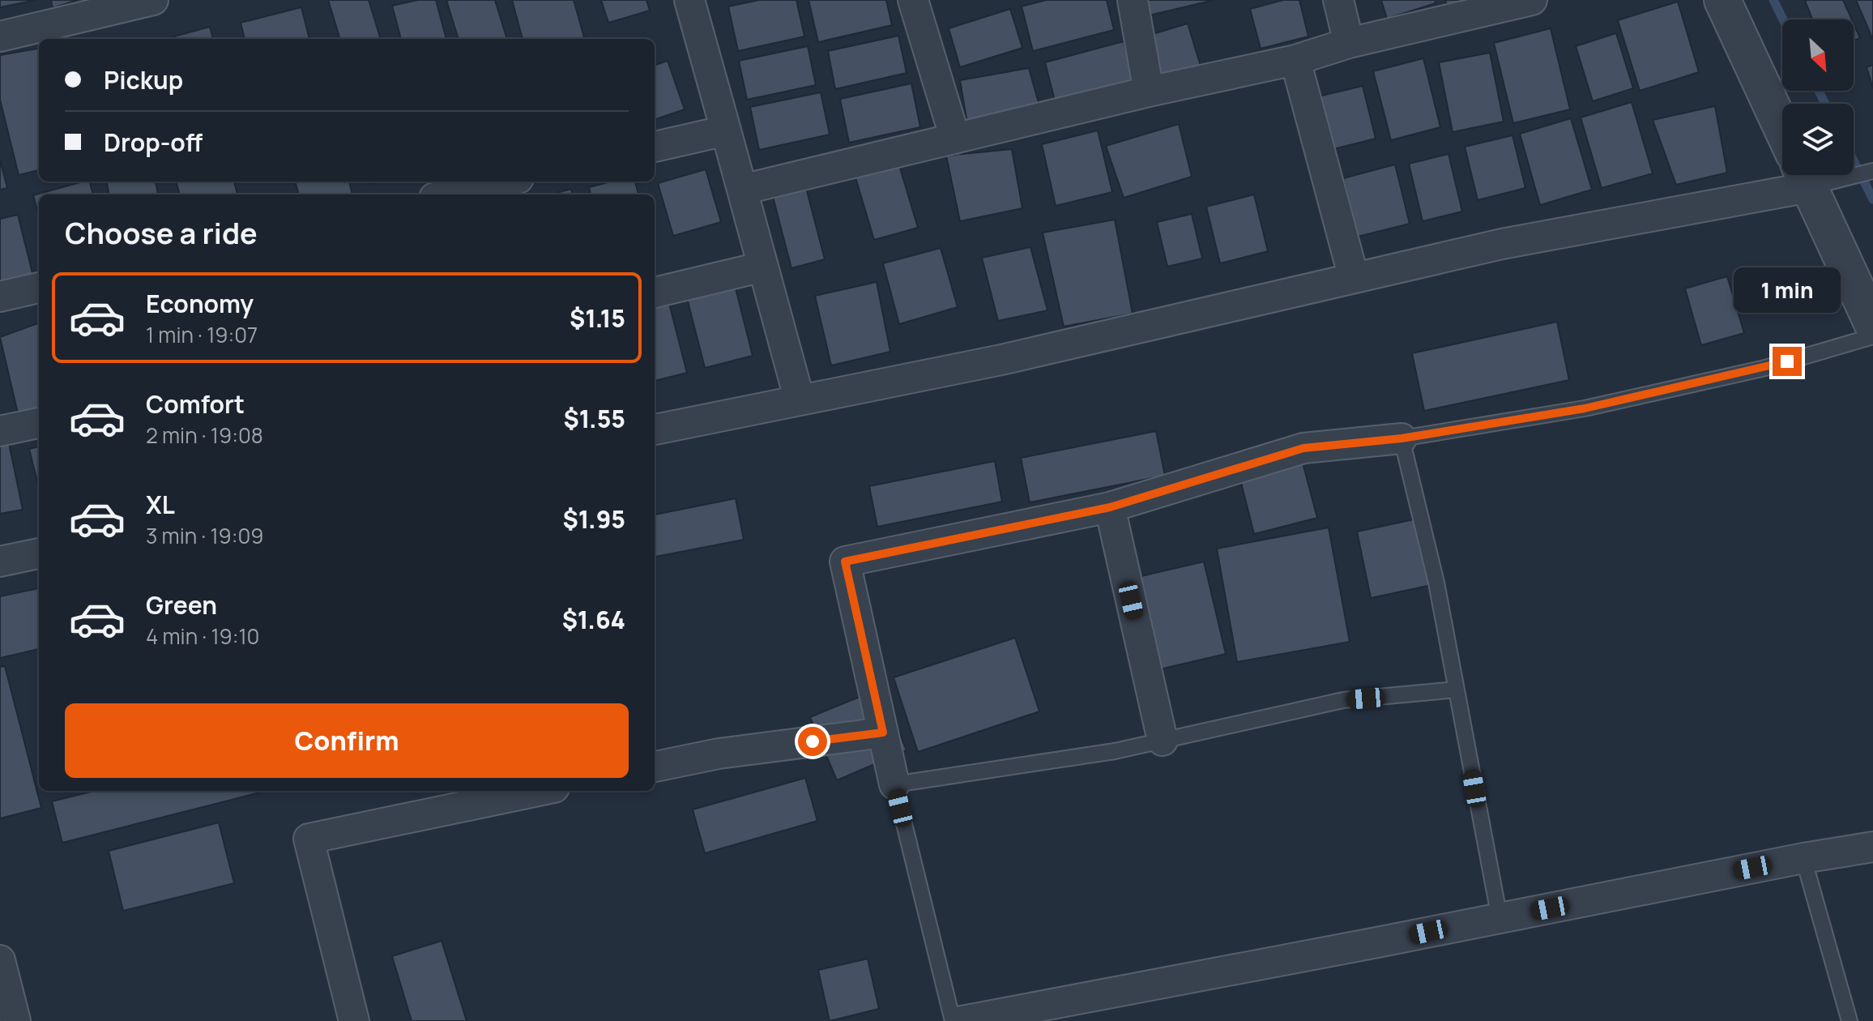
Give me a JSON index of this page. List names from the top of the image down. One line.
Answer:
{"north":"bottom right","page":{"banner":["Pickup","Drop-off"],"heading":"Choose a ride","bubble":"1 min","list":[{"name":"Economy","note":"1 min · 19:07","value":"$1.15"},{"name":"Comfort","note":"2 min · 19:08","value":"$1.55"},{"name":"XL","note":"3 min · 19:09","value":"$1.95"},{"name":"Green","note":"4 min · 19:10","value":"$1.64"}],"buttons":"Confirm"}}
